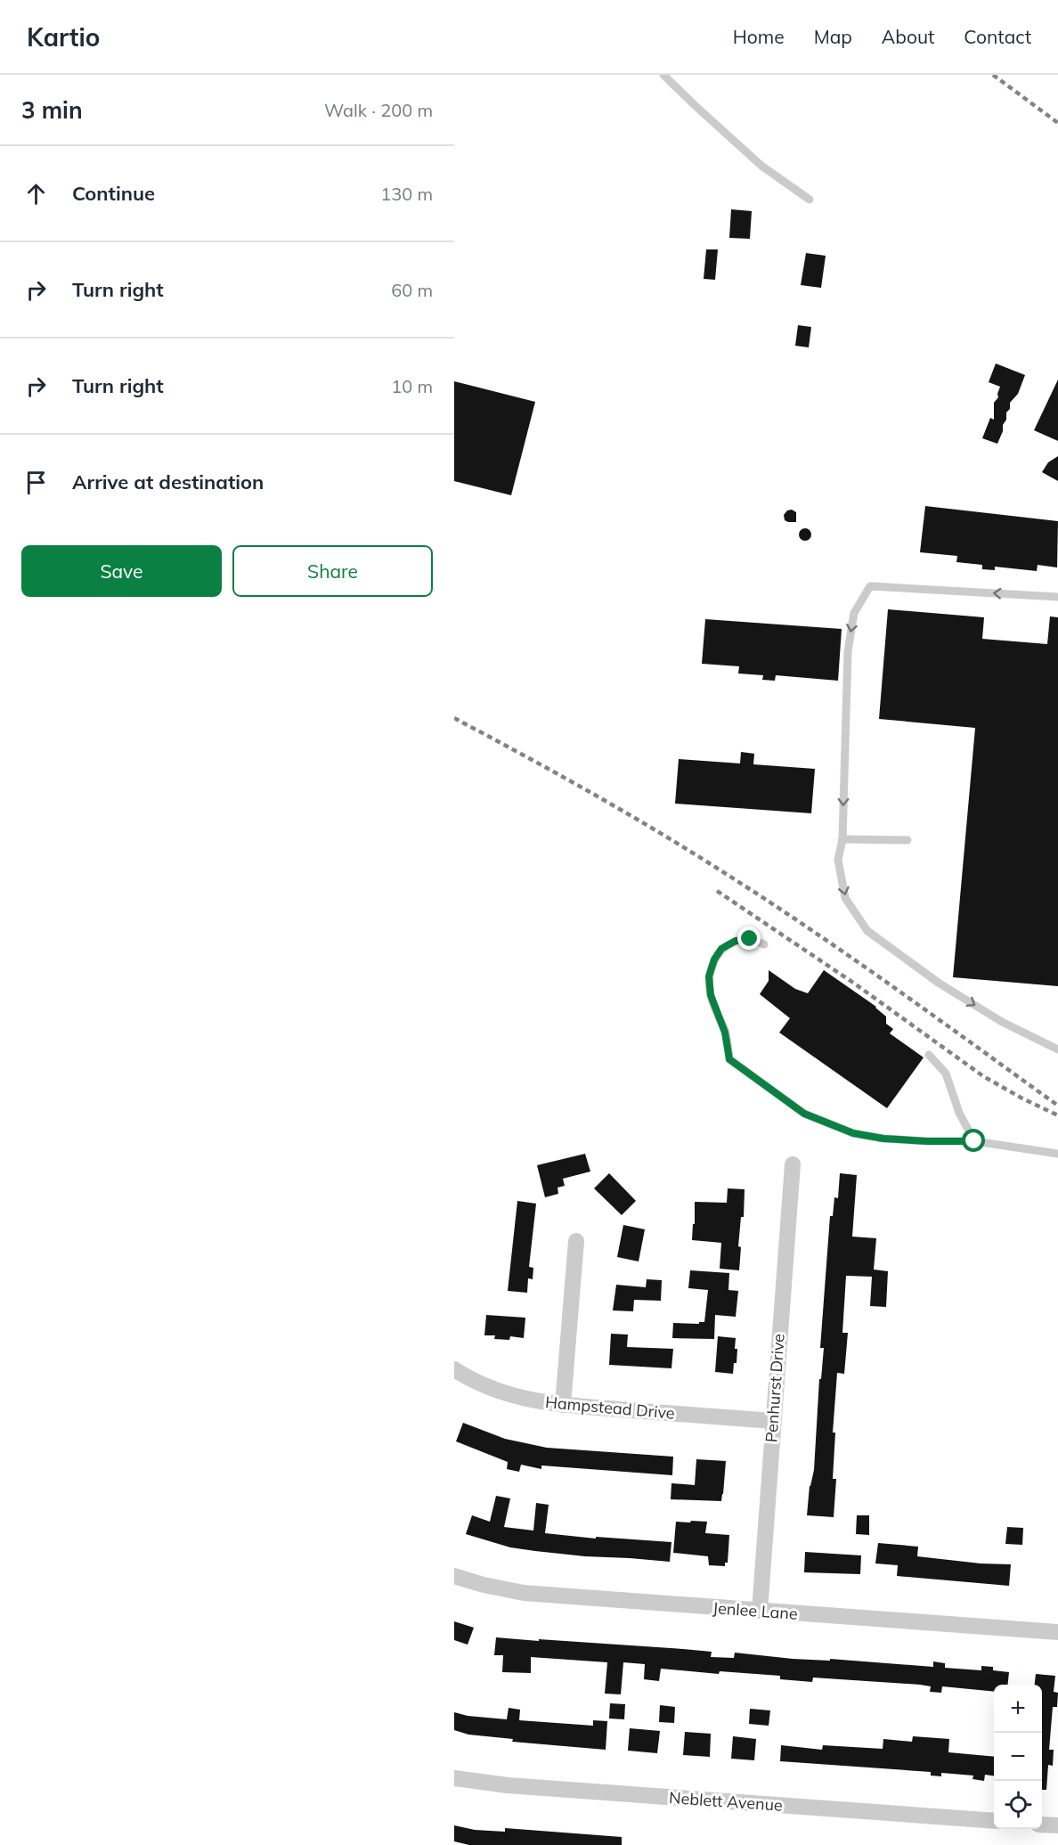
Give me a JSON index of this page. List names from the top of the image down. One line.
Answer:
{"streets":{"street":["Penhurst Drive","Hampstead Drive","Jenlee Lane","Neblett Avenue"]},"crossings":[["Penhurst Drive","Hampstead Drive"],["Penhurst Drive","Jenlee Lane"]],"page":{"header":"Kartio","nav":["Home","Map","About","Contact"],"heading":["3 min","Walk · 200 m"],"list":[["Continue","130 m"],["Turn right","60 m"],["Turn right","10 m"],"Arrive at destination"],"buttons":["Save","Share"],"map_buttons":["+","−"]}}
